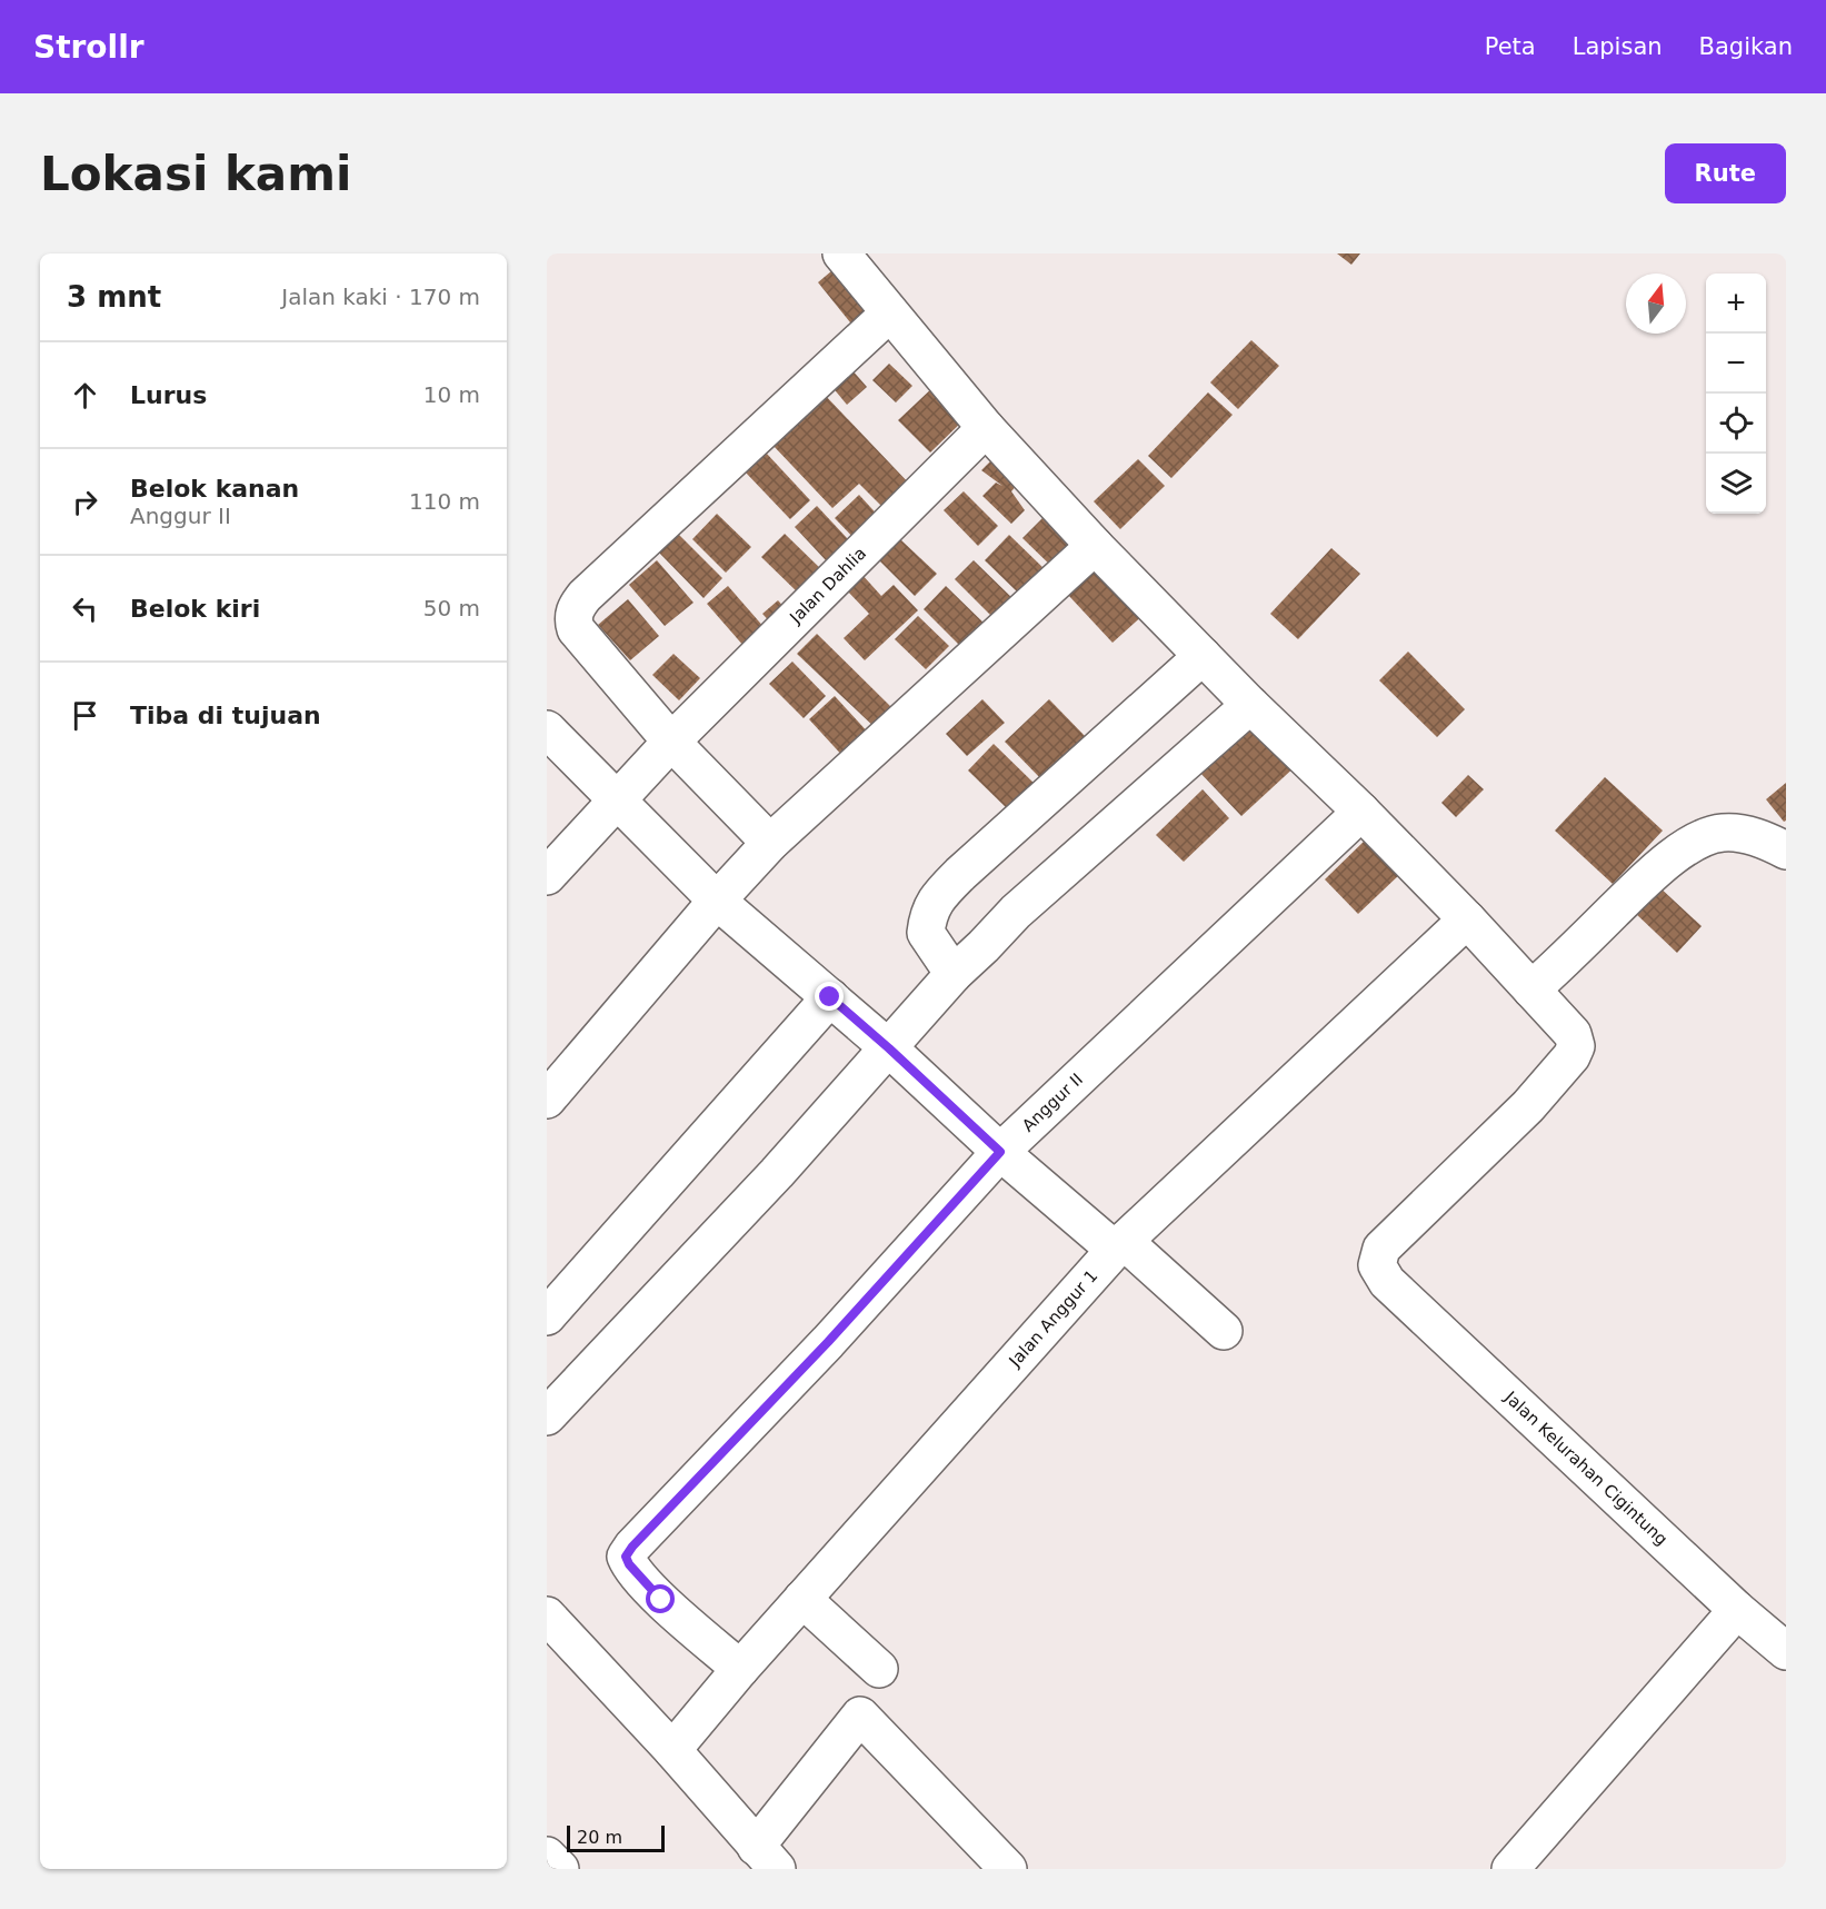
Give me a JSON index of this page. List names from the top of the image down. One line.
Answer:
{"streets":{"street":["Jalan Dahlia","Anggur II","Jalan Anggur 1","Jalan Kelurahan Cigintung"]},"crossings":[["Anggur II","Jalan Anggur 1"]],"scale_bar":"20 m","north":"top","page":{"header":"Strollr","nav":["Peta","Lapisan","Bagikan"],"buttons":"Rute","title":"Lokasi kami","heading":["3 mnt","Jalan kaki · 170 m"],"map_buttons":["+","−"],"list":[["Lurus","10 m"],["Belok kanan","Anggur II","110 m"],["Belok kiri","50 m"],"Tiba di tujuan"],"scale":"20 m"}}
